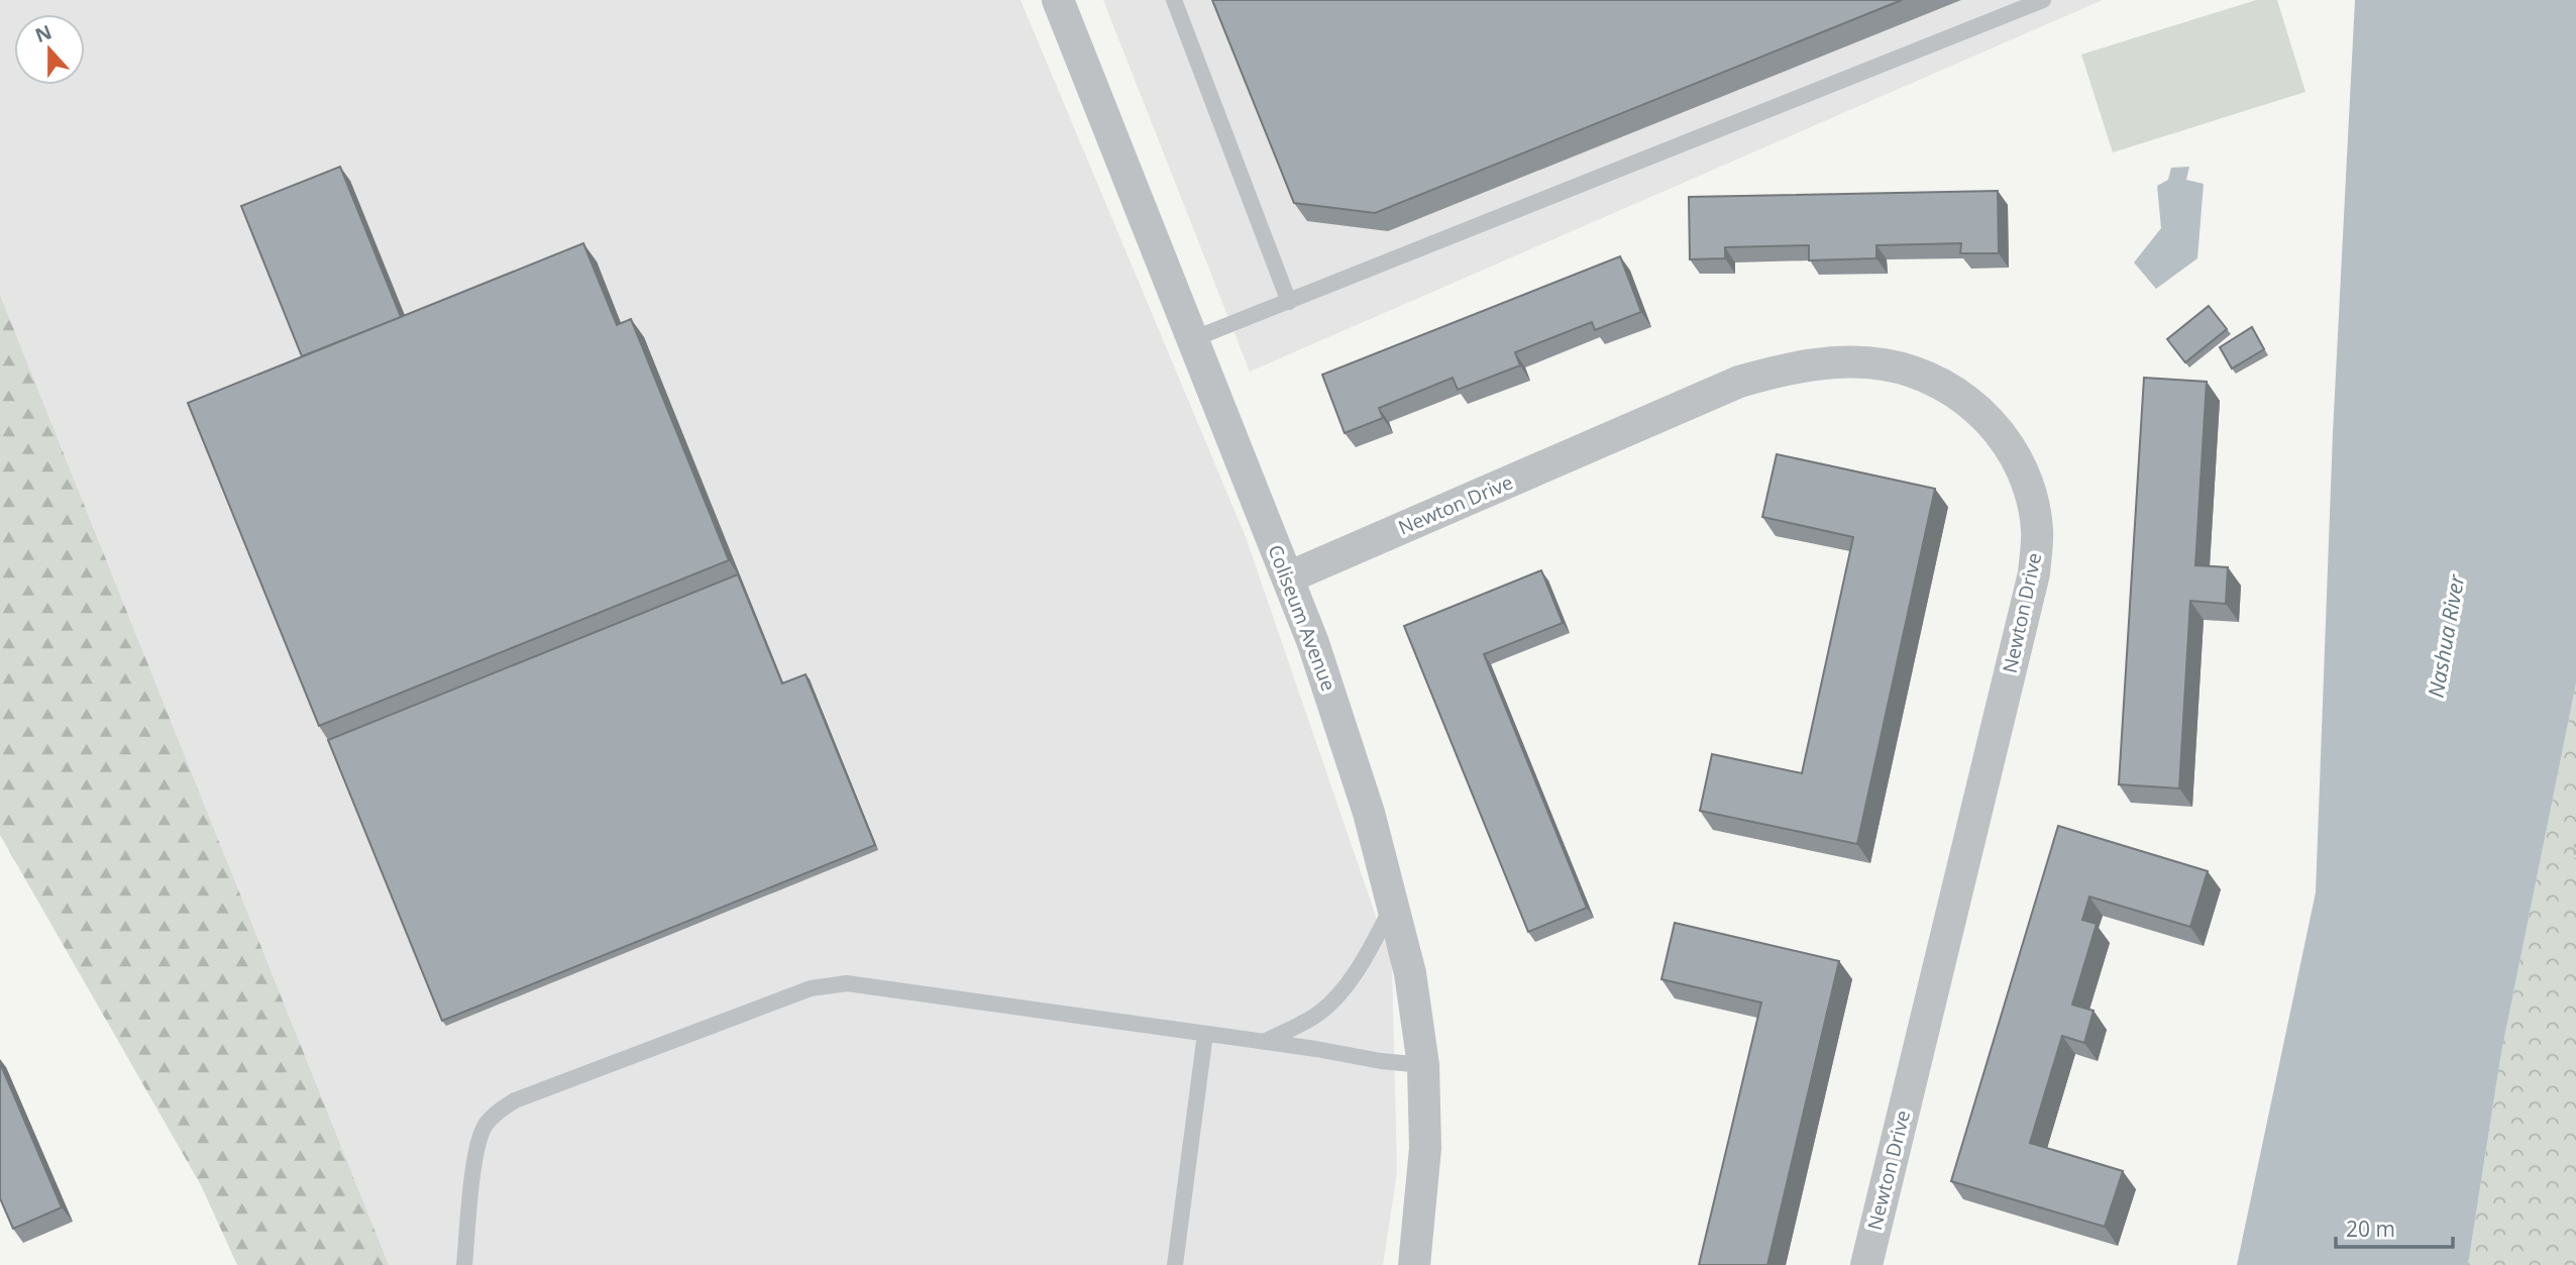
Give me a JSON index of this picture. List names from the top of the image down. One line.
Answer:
{"streets":{"street":["Newton Drive","Coliseum Avenue"]},"crossings":[["Newton Drive","Coliseum Avenue"]],"water":["Nashua River"],"scale_bar":"20 m","north":"top"}
